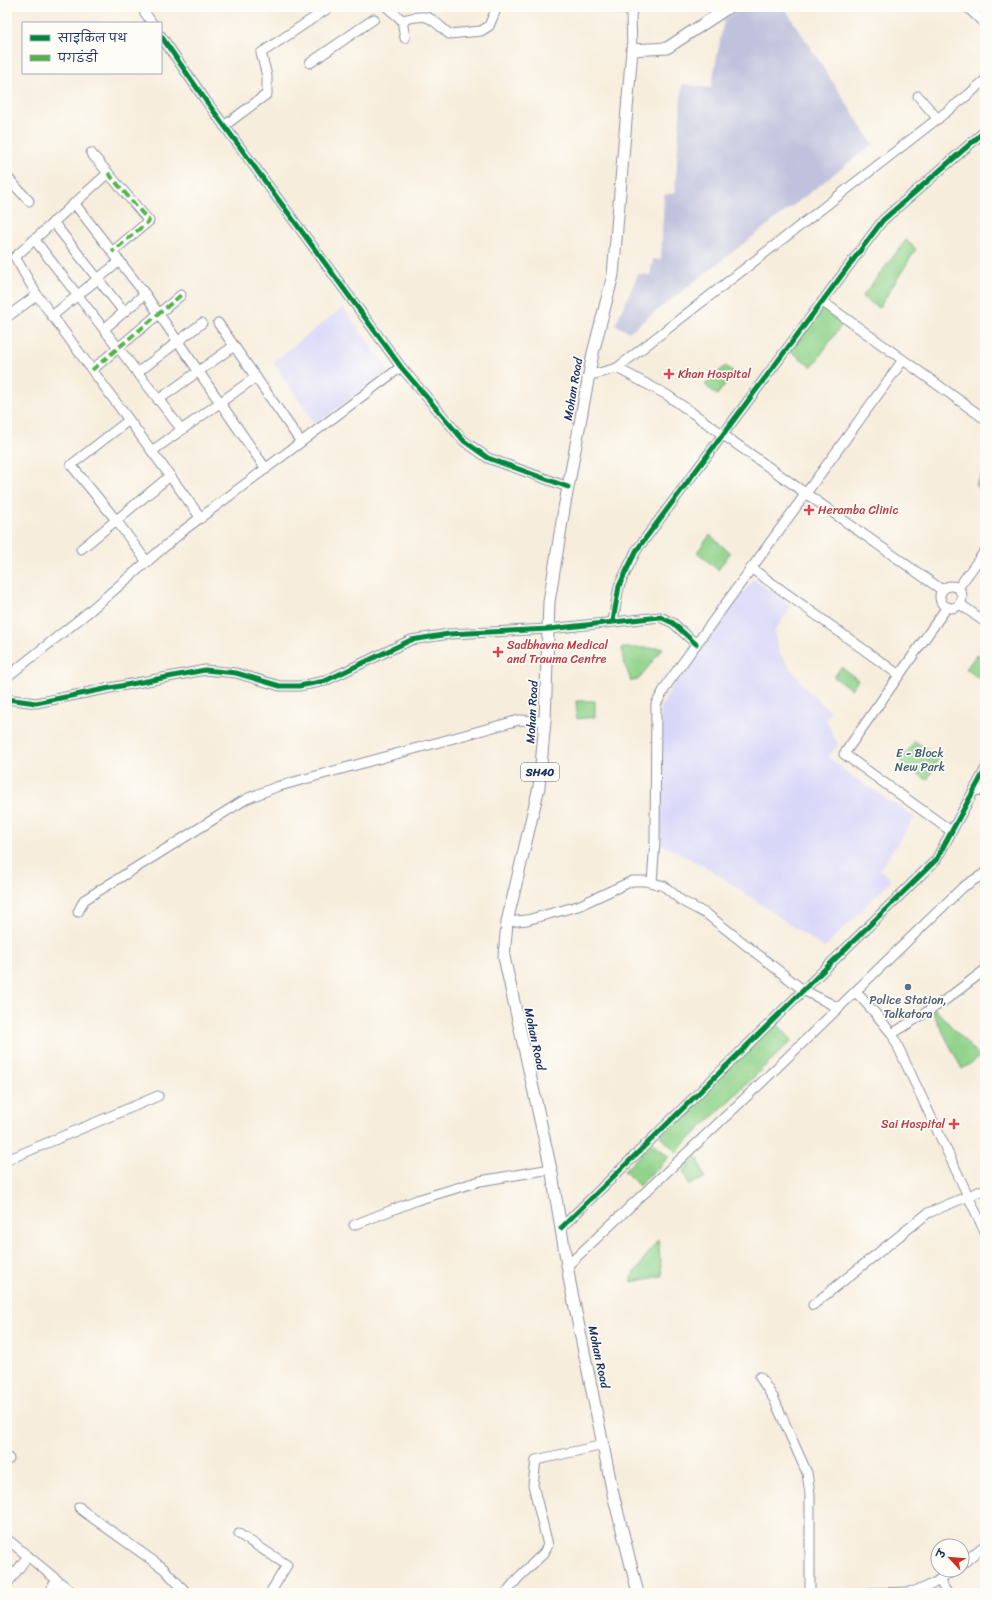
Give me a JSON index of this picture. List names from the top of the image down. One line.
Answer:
{"streets":{"main road":["Mohan Road","SH40"]},"parks":["E - Block New Park"],"places":{"health":["Khan Hospital","Heramba Clinic","Sadbhavna Medical and Trauma Centre","Sai Hospital"],"other":["Police Station, Talkatora"]},"legend":["साइकिल पथ","पगडंडी"],"north":"top left"}
